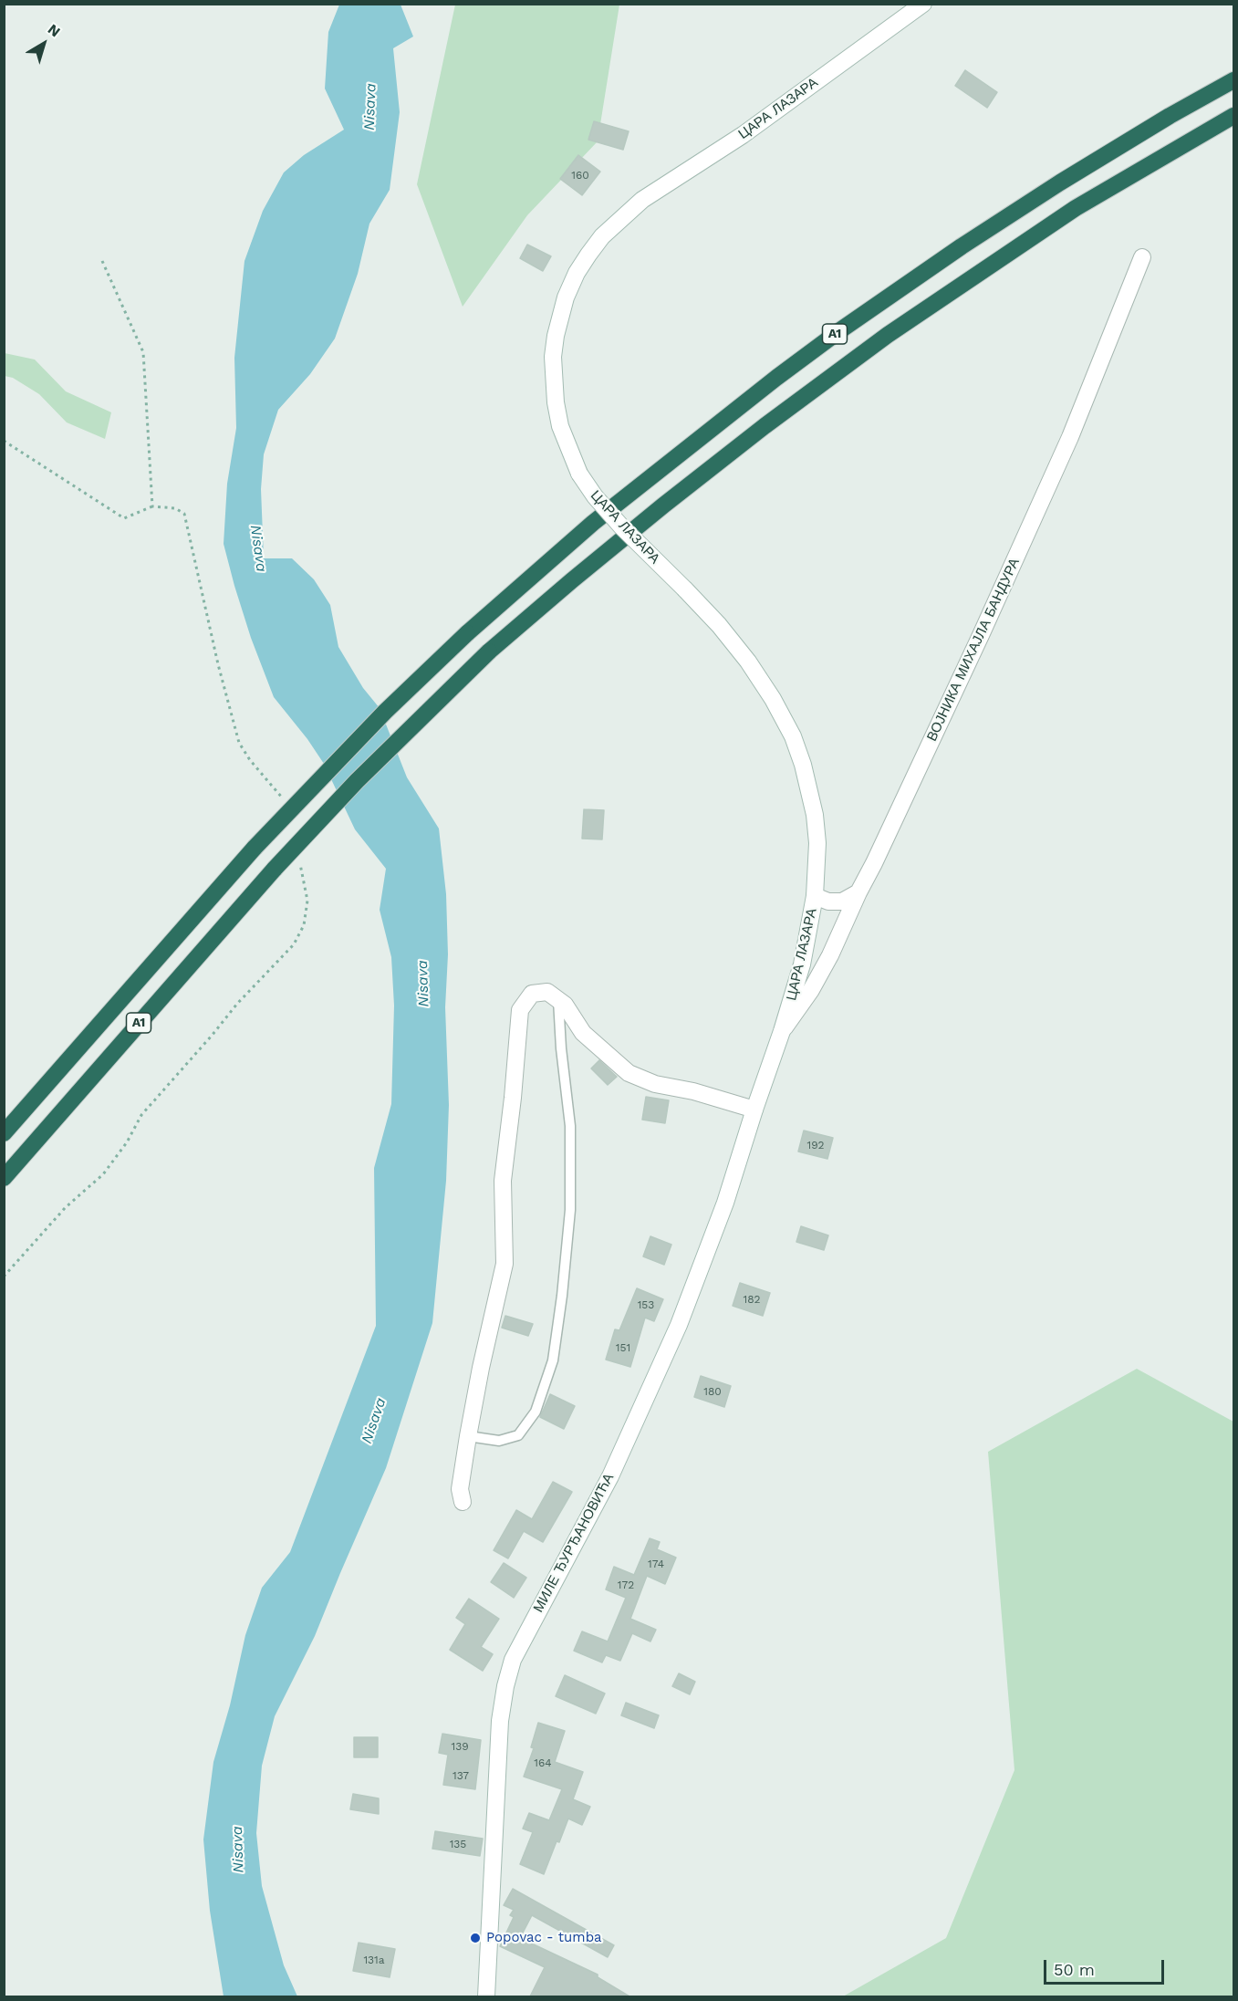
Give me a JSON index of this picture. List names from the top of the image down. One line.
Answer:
{"streets":{"highway":["A1"],"street":["ЦАРА ЛАЗАРА","ВОЈНИКА МИХАЈЛА БАНДУРА","МИЛЕ ЂУРЂАНОВИЋА"]},"crossings":[["ЦАРА ЛАЗАРА","ВОЈНИКА МИХАЈЛА БАНДУРА"],["ЦАРА ЛАЗАРА","МИЛЕ ЂУРЂАНОВИЋА"]],"water":["Nisava"],"places":["Popovac - tumba"],"house_numbers":["160","192","182","153","151","180","174","172","139","164","137","135","131a"],"scale_bar":"50 m","north":"top right"}
